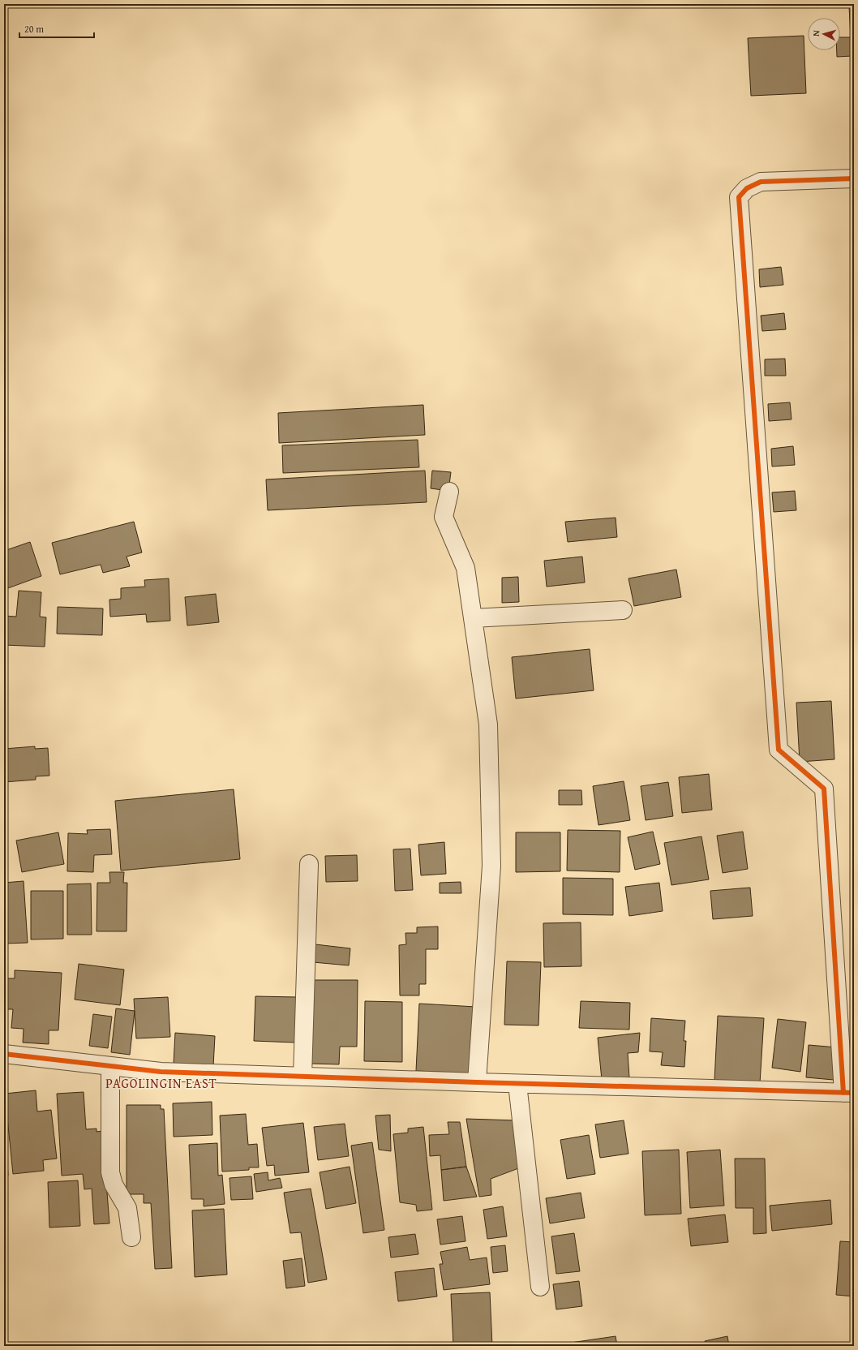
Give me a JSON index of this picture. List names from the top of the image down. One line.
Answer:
{"districts":["PAGOLINGIN EAST"],"scale_bar":"20 m","north":"left"}
